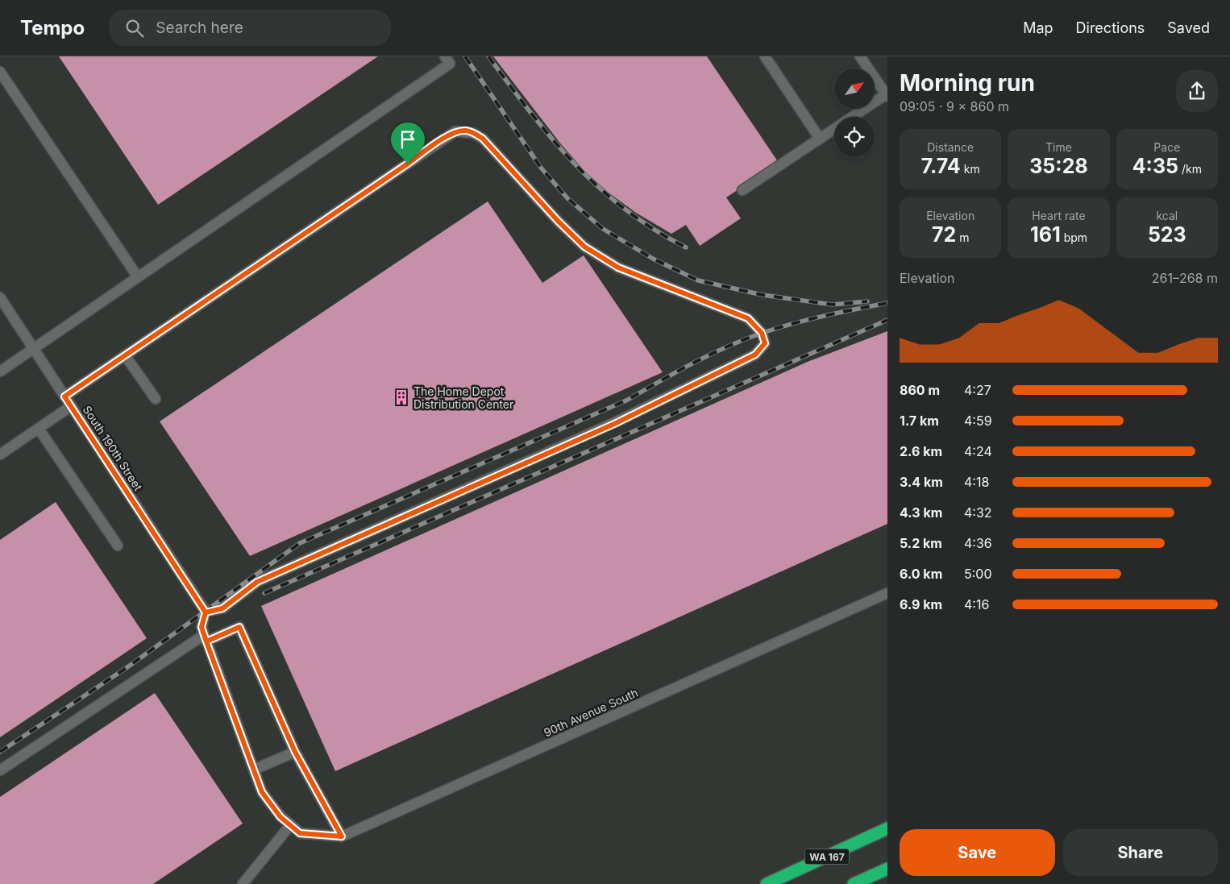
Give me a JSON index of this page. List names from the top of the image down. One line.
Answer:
{"streets":{"highway":["WA 167"],"street":["South 190th Street","90th Avenue South"]},"places":{"building":["The Home Depot Distribution Center"]},"north":"top right","page":{"header":"Tempo","search":"Search here","nav":["Map","Directions","Saved"],"heading":["Morning run","09:05 · 9 × 860 m"],"stats":[["Distance","7.74 km"],["Time","35:28"],["Pace","4:35 /km"],["Elevation","72 m"],["Heart rate","161 bpm"],["kcal","523"]],"chart":["Elevation","261–268 m"],"list":[{"name":"860 m","note":"4:27"},{"name":"1.7 km","note":"4:59"},{"name":"2.6 km","note":"4:24"},{"name":"3.4 km","note":"4:18"},{"name":"4.3 km","note":"4:32"},{"name":"5.2 km","note":"4:36"},{"name":"6.0 km","note":"5:00"},{"name":"6.9 km","note":"4:16"}],"buttons":["Save","Share"]}}
